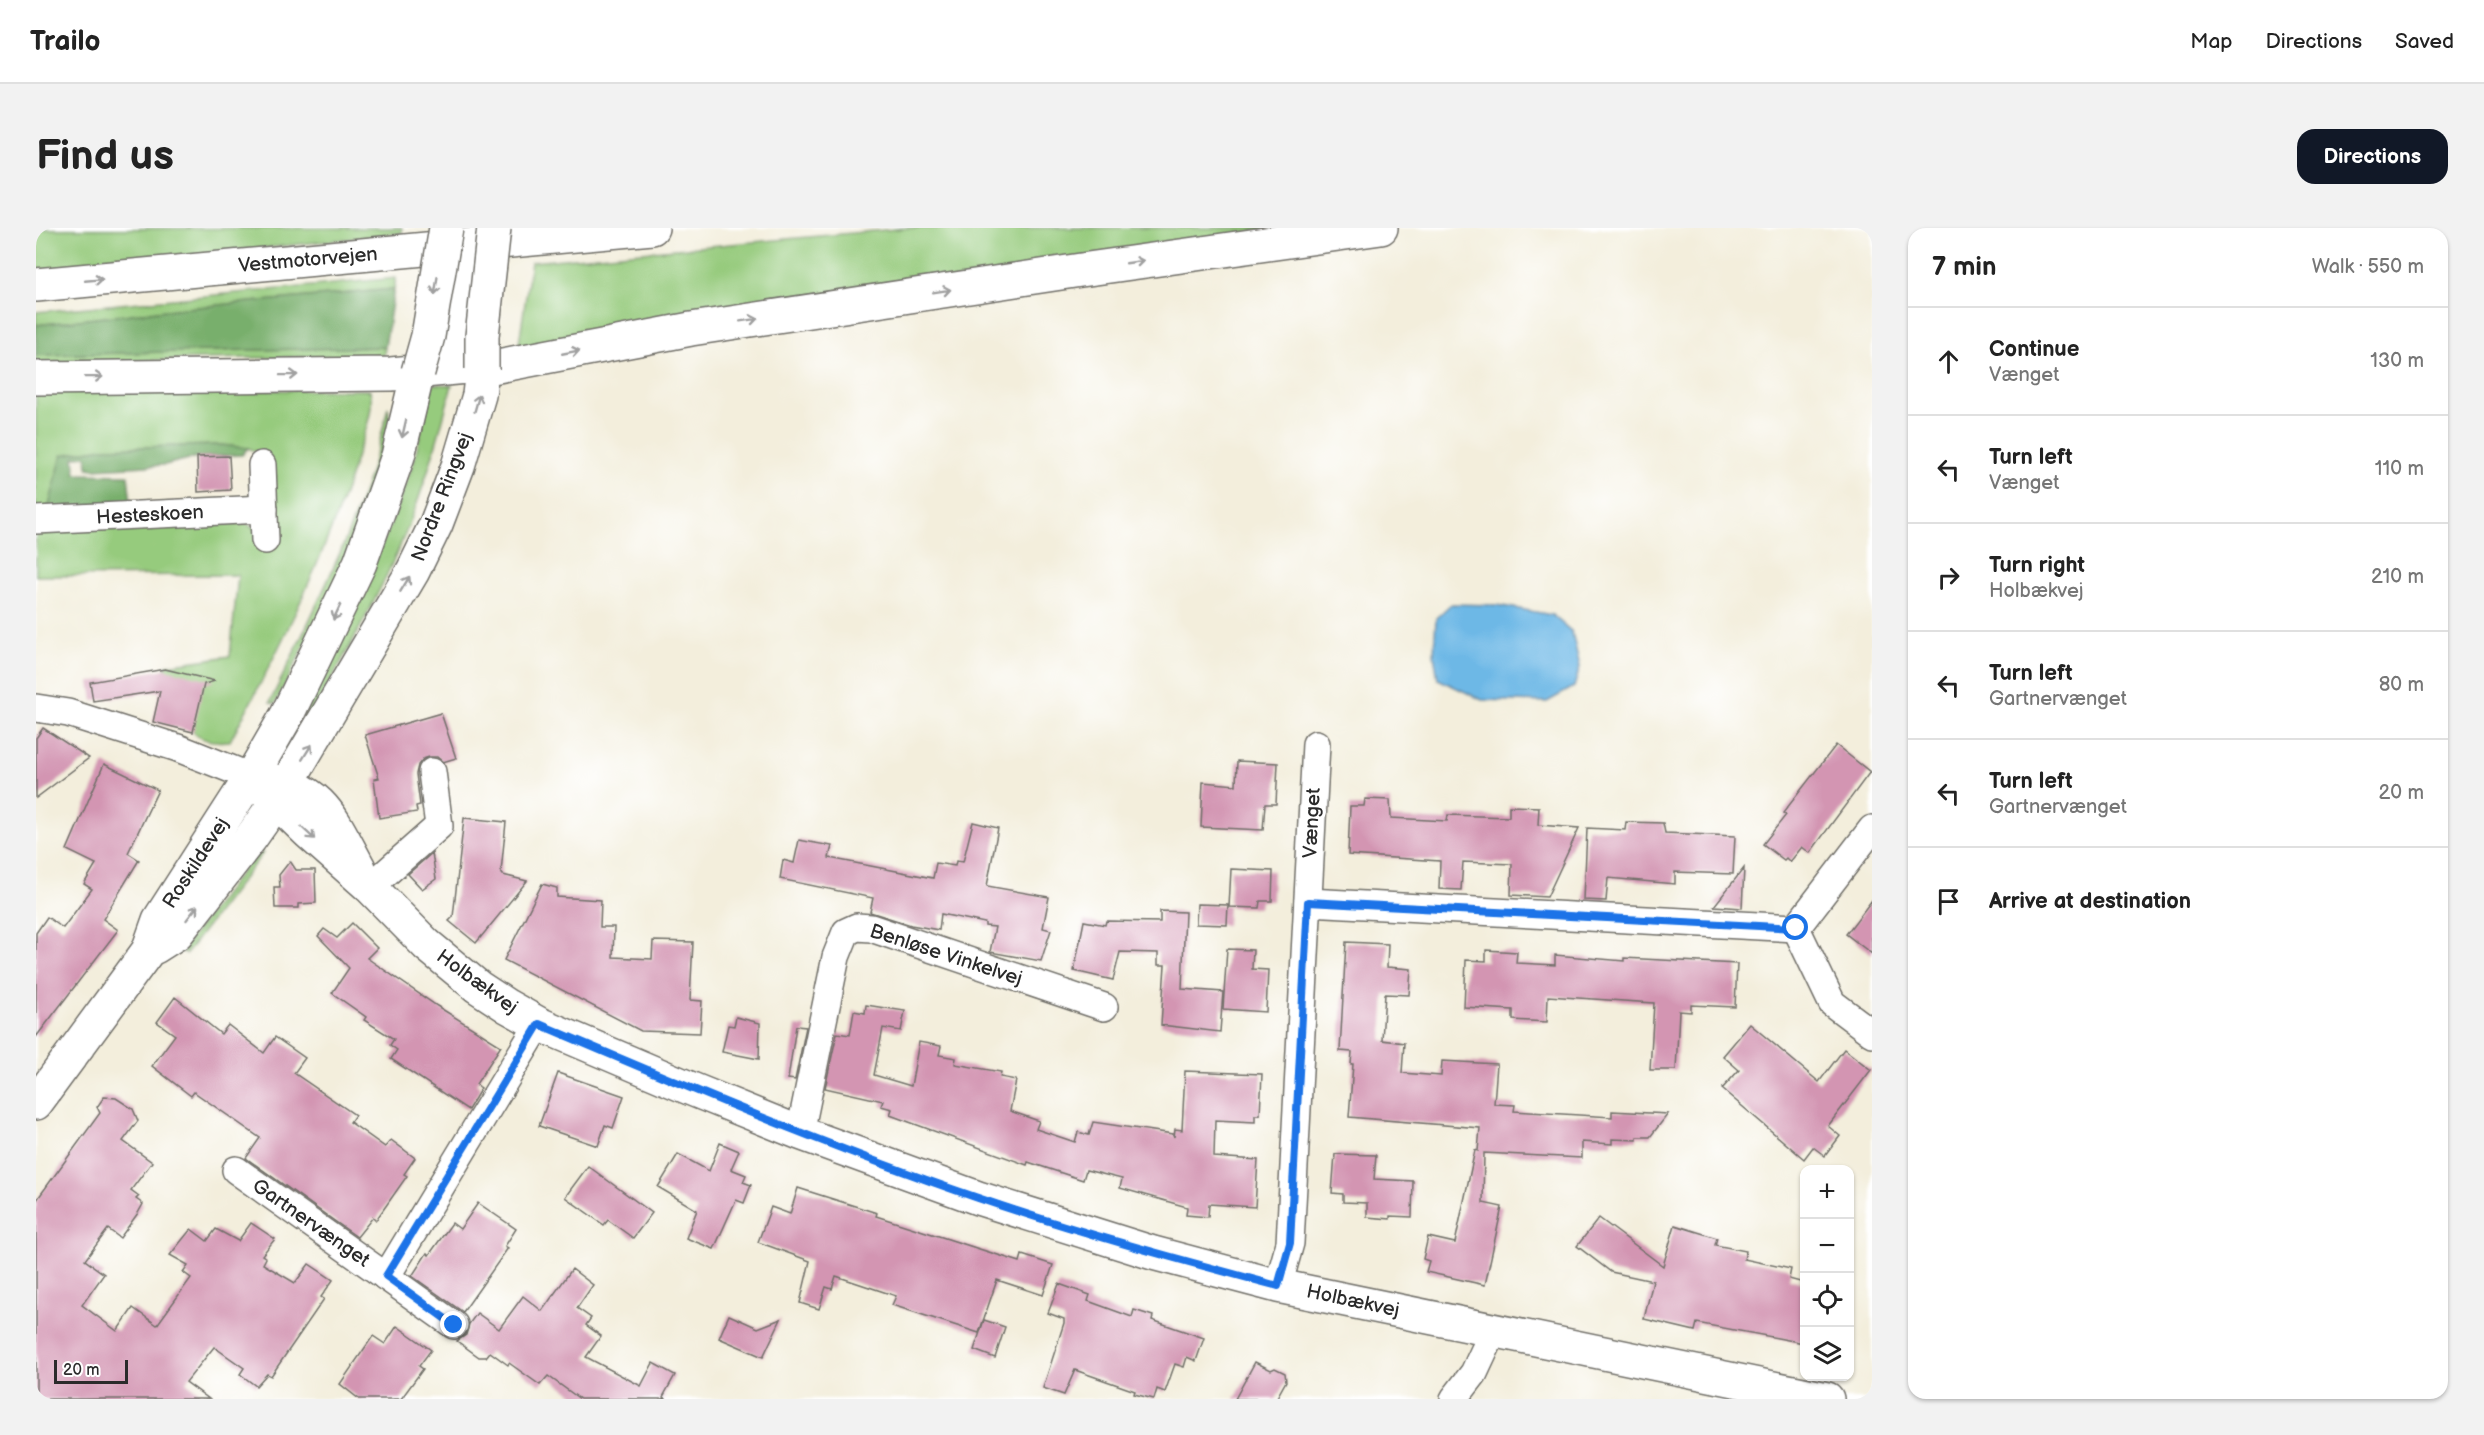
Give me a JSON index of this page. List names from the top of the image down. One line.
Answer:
{"streets":{"main road":["Vestmotorvejen","Nordre Ringvej","Roskildevej","Holbækvej"],"street":["Hesteskoen","Vænget","Benløse Vinkelvej","Gartnervænget"]},"crossings":[["Nordre Ringvej","Roskildevej"],["Nordre Ringvej","Holbækvej"],["Vænget","Holbækvej"],["Roskildevej","Holbækvej"],["Benløse Vinkelvej","Holbækvej"],["Holbækvej","Gartnervænget"]],"scale_bar":"20 m","page":{"header":"Trailo","nav":["Map","Directions","Saved"],"buttons":"Directions","title":"Find us","heading":["7 min","Walk · 550 m"],"list":[["Continue","Vænget","130 m"],["Turn left","Vænget","110 m"],["Turn right","Holbækvej","210 m"],["Turn left","Gartnervænget","80 m"],["Turn left","Gartnervænget","20 m"],"Arrive at destination"],"map_buttons":["+","−"],"scale":"20 m"}}
